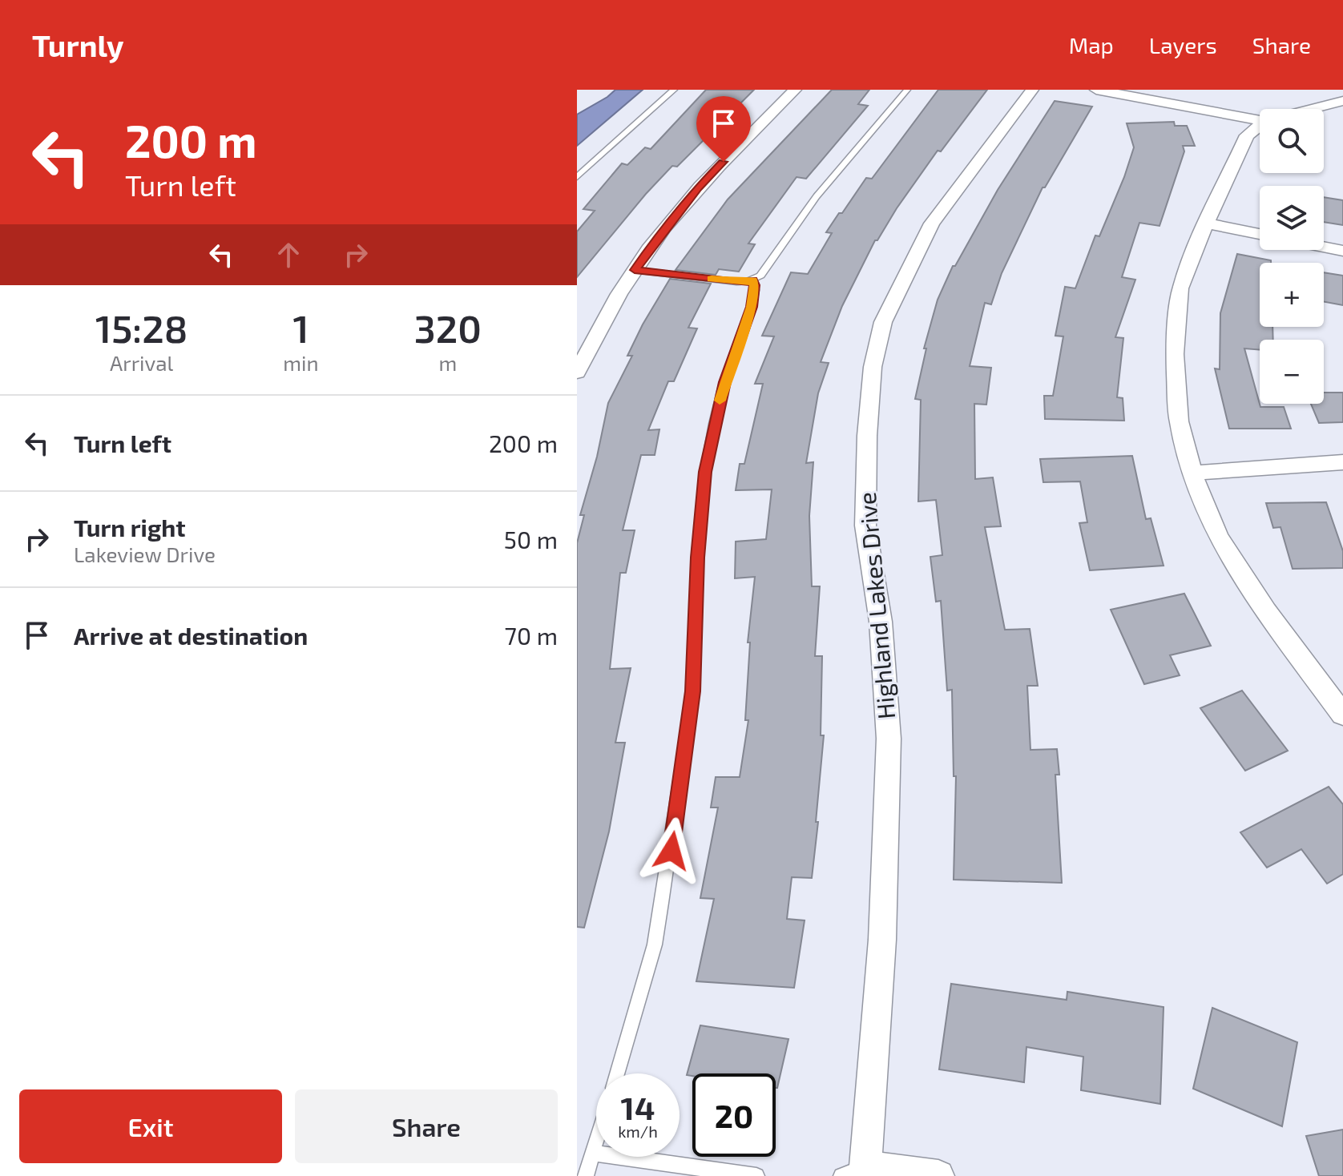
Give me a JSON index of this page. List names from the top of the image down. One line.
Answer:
{"streets":{"street":["Highland Lakes Drive"]},"page":{"header":"Turnly","nav":["Map","Layers","Share"],"turn":["200 m","Turn left"],"map_buttons":["+","−"],"eta":["15:28","Arrival","1","min","320","m"],"list":[{"name":"Turn left","value":"200 m"},{"name":"Turn right","note":"Lakeview Drive","value":"50 m"},{"name":"Arrive at destination","value":"70 m"}],"speed":"14 km/h","limit":"20","buttons":["Exit","Share"]}}
